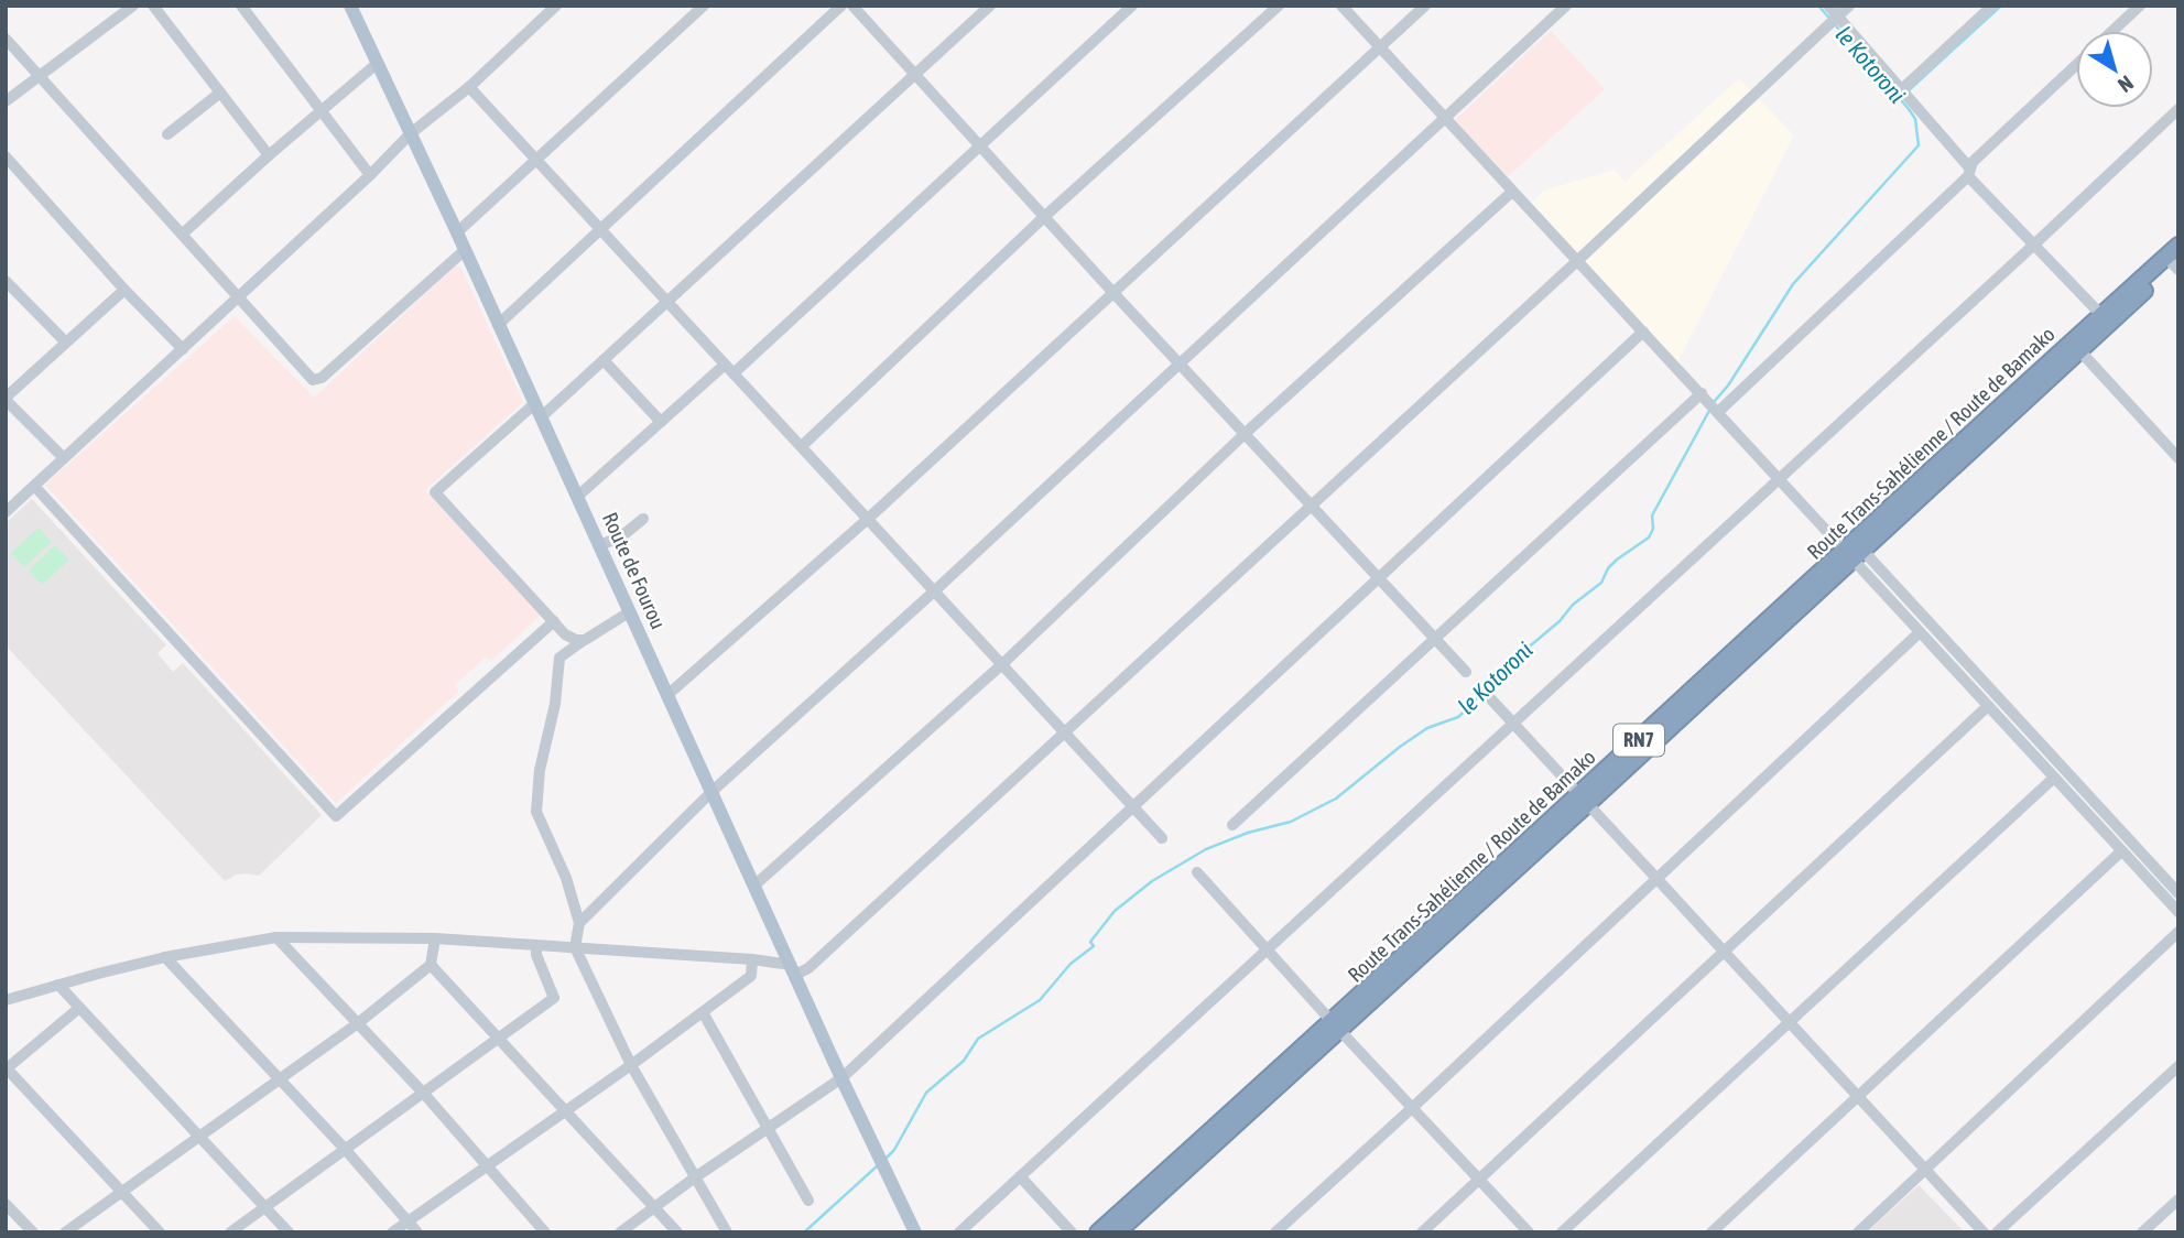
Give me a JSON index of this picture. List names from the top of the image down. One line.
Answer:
{"streets":{"highway":["Route Trans-Sahélienne / Route de Bamako","RN7"],"main road":["Route de Fourou"]},"water":["le Kotoroni"],"north":"bottom right"}
